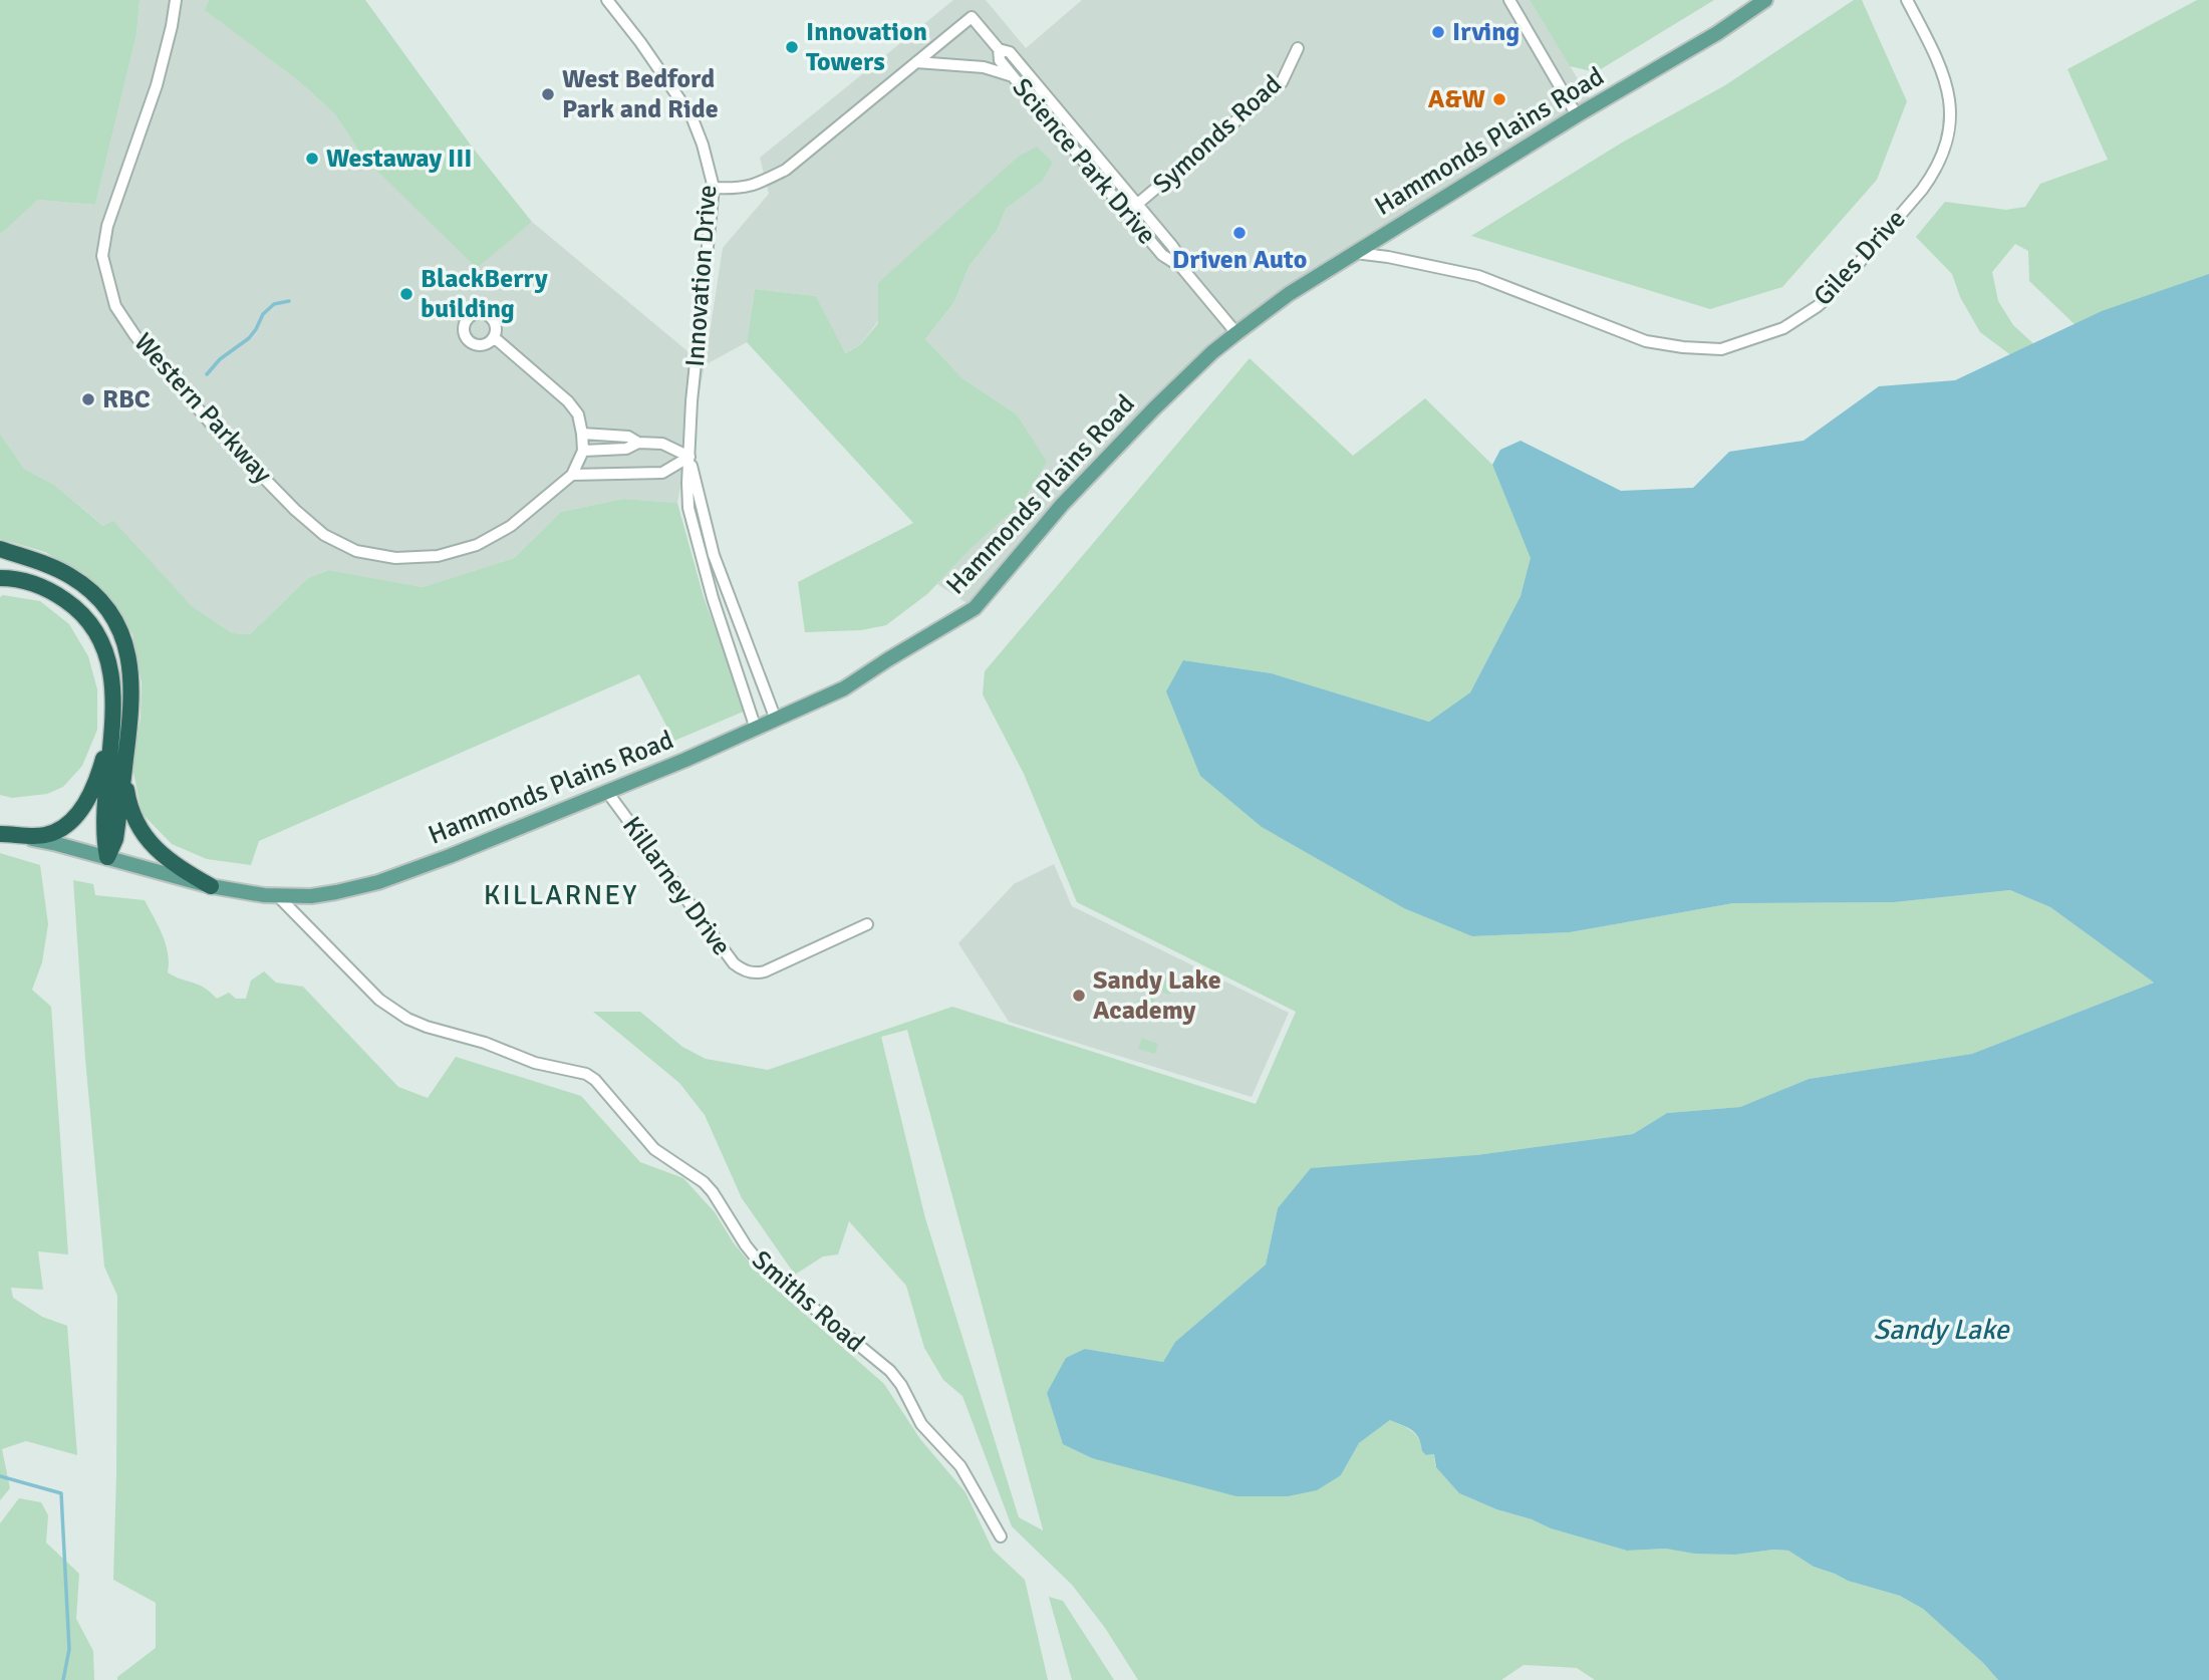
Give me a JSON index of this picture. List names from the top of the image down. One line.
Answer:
{"streets":{"main road":["Hammonds Plains Road"],"street":["Symonds Road","Science Park Drive","Giles Drive","Innovation Drive","Western Parkway","Killarney Drive","Smiths Road"]},"crossings":[["Symonds Road","Science Park Drive"],["Hammonds Plains Road","Science Park Drive"],["Hammonds Plains Road","Giles Drive"],["Hammonds Plains Road","Innovation Drive"],["Hammonds Plains Road","Killarney Drive"],["Hammonds Plains Road","Smiths Road"]],"districts":["KILLARNEY"],"water":["Sandy Lake"],"places":["Irving","Innovation Towers","West Bedford Park and Ride","A&W","Westaway III","Driven Auto","BlackBerry building","RBC","Sandy Lake Academy"]}
